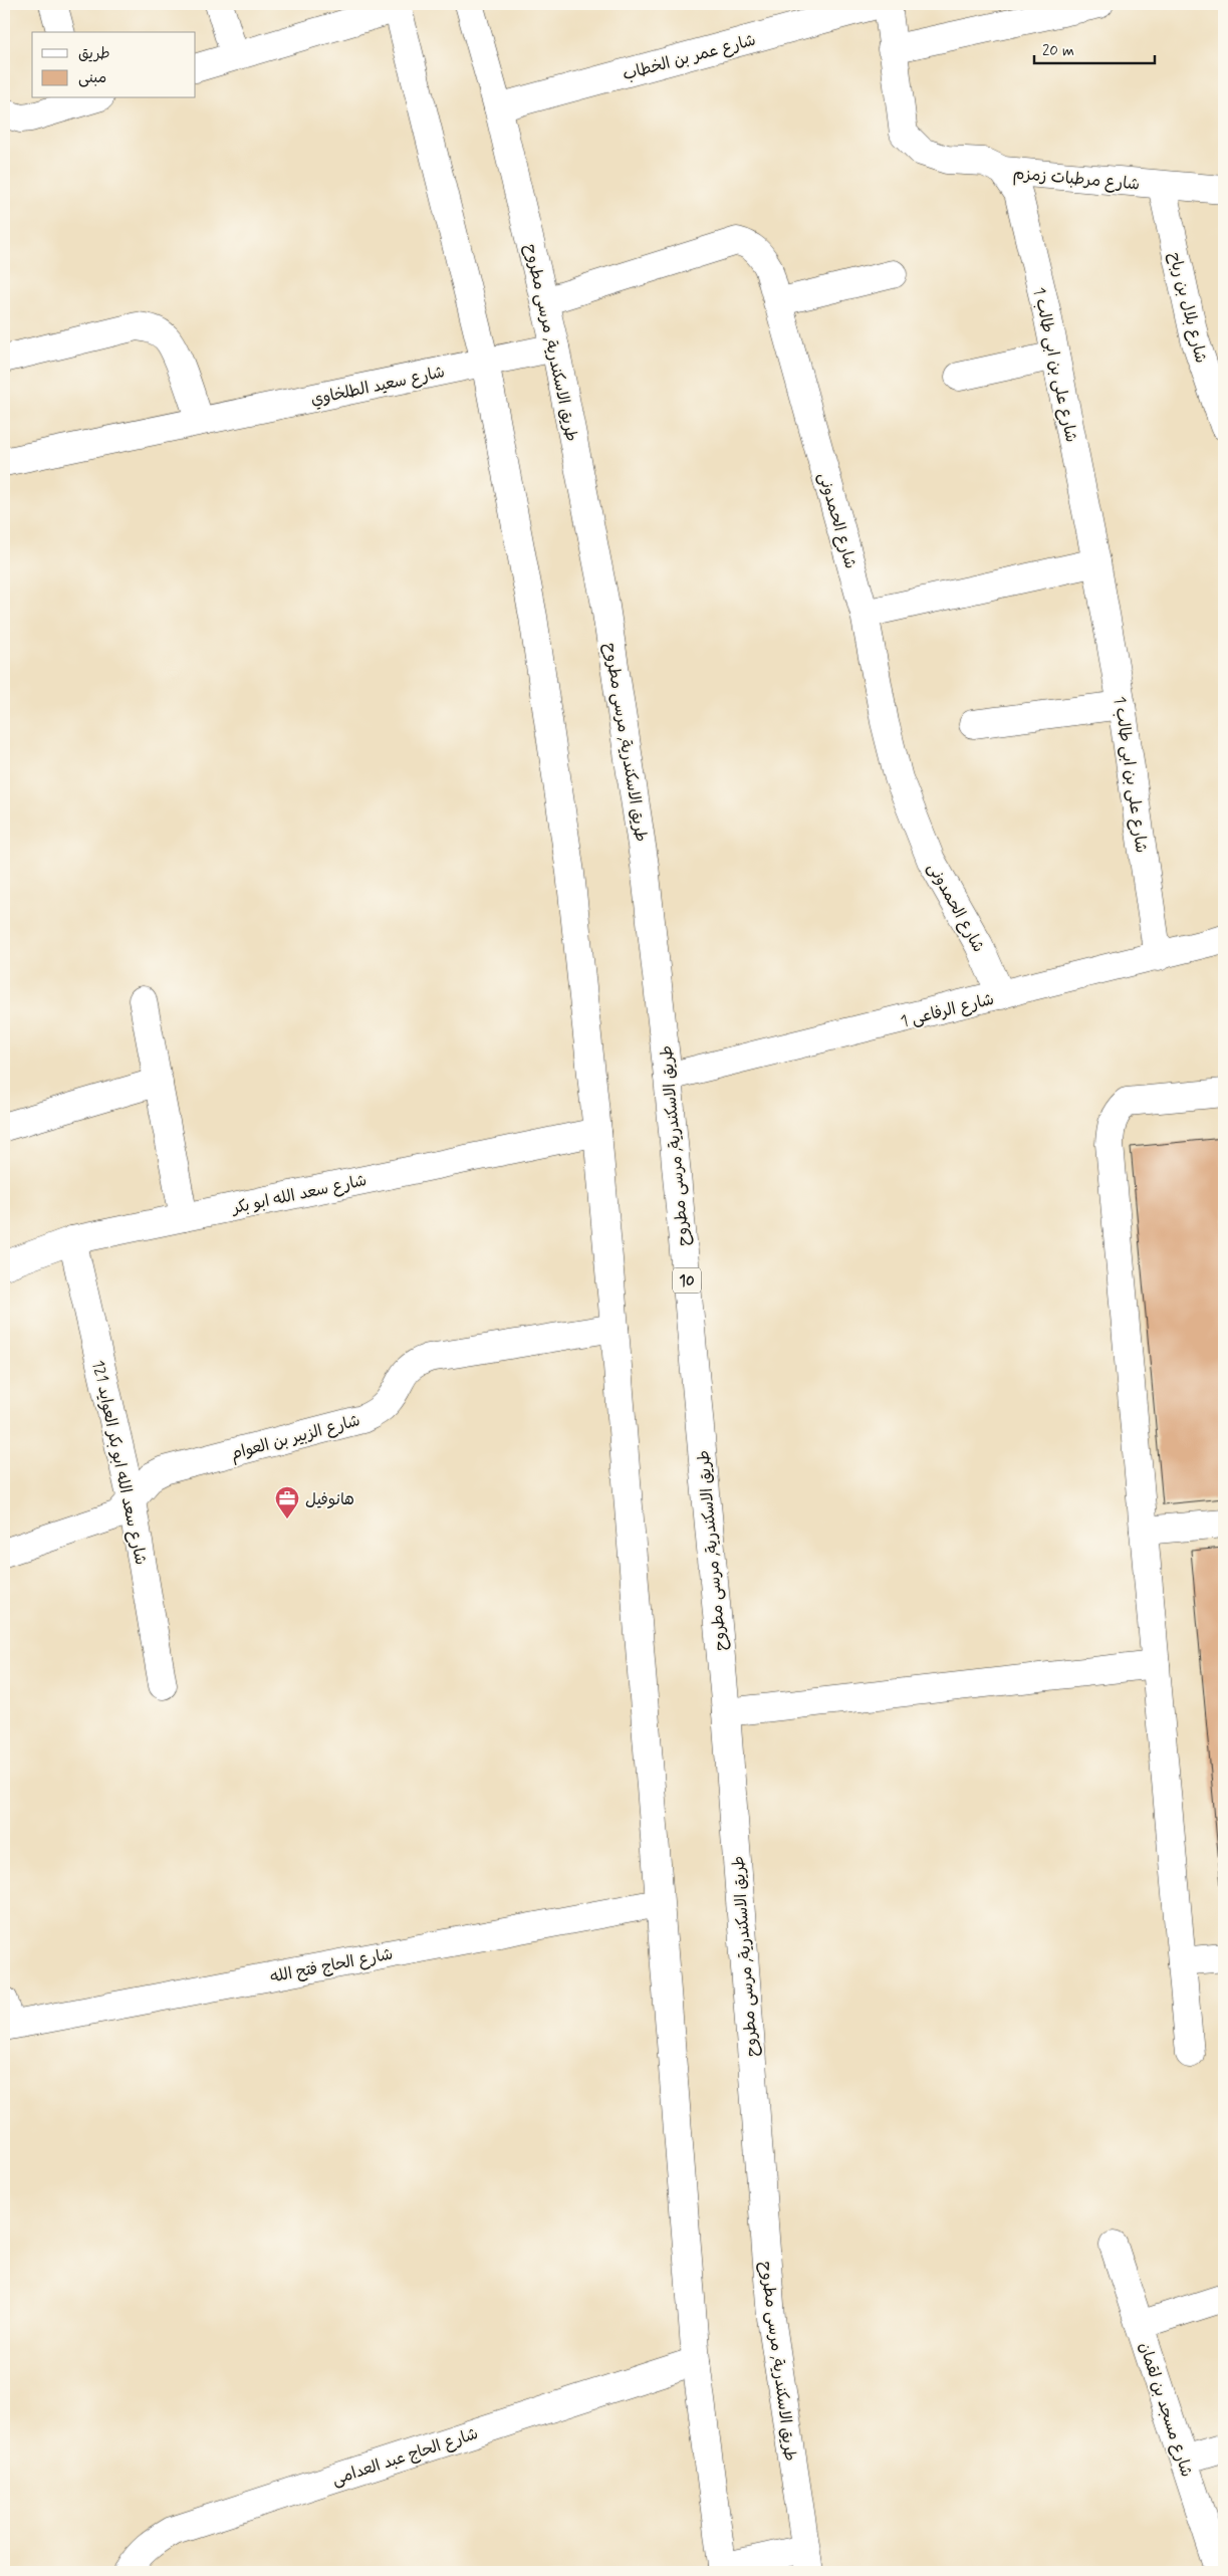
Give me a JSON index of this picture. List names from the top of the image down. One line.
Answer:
{"streets":{"street":["شارع عمر بن الخطاب","شارع مرطبات زمزم","شارع بلال بن رباح","طريق الاسكندرية, مرسى مطروح","شارع على بن ابى طالب 1","شارع سعيد الطلخاوي","شارع الحمدونى","شارع الرفاعى 1","شارع سعد الله ابو بكر","10","شارع الزبير بن العوام","شارع سعد الله ابو بكر العوايد 121","شارع الحاج فتح الله","شارع مسجد بن لقمان","شارع الحاج عبد العدامى"]},"crossings":[["شارع عمر بن الخطاب","طريق الاسكندرية, مرسى مطروح"],["شارع مرطبات زمزم","شارع بلال بن رباح"],["شارع مرطبات زمزم","شارع على بن ابى طالب 1"],["طريق الاسكندرية, مرسى مطروح","شارع سعيد الطلخاوي"],["طريق الاسكندرية, مرسى مطروح","شارع الحمدونى"],["طريق الاسكندرية, مرسى مطروح","شارع الرفاعى 1"],["شارع على بن ابى طالب 1","شارع الرفاعى 1"],["شارع الحمدونى","شارع الرفاعى 1"],["شارع سعد الله ابو بكر","شارع سعد الله ابو بكر العوايد 121"],["شارع الزبير بن العوام","شارع سعد الله ابو بكر العوايد 121"]],"places":{"office":["هانوفيل"]},"legend":["طريق","مبنى"],"scale_bar":"20 m"}
